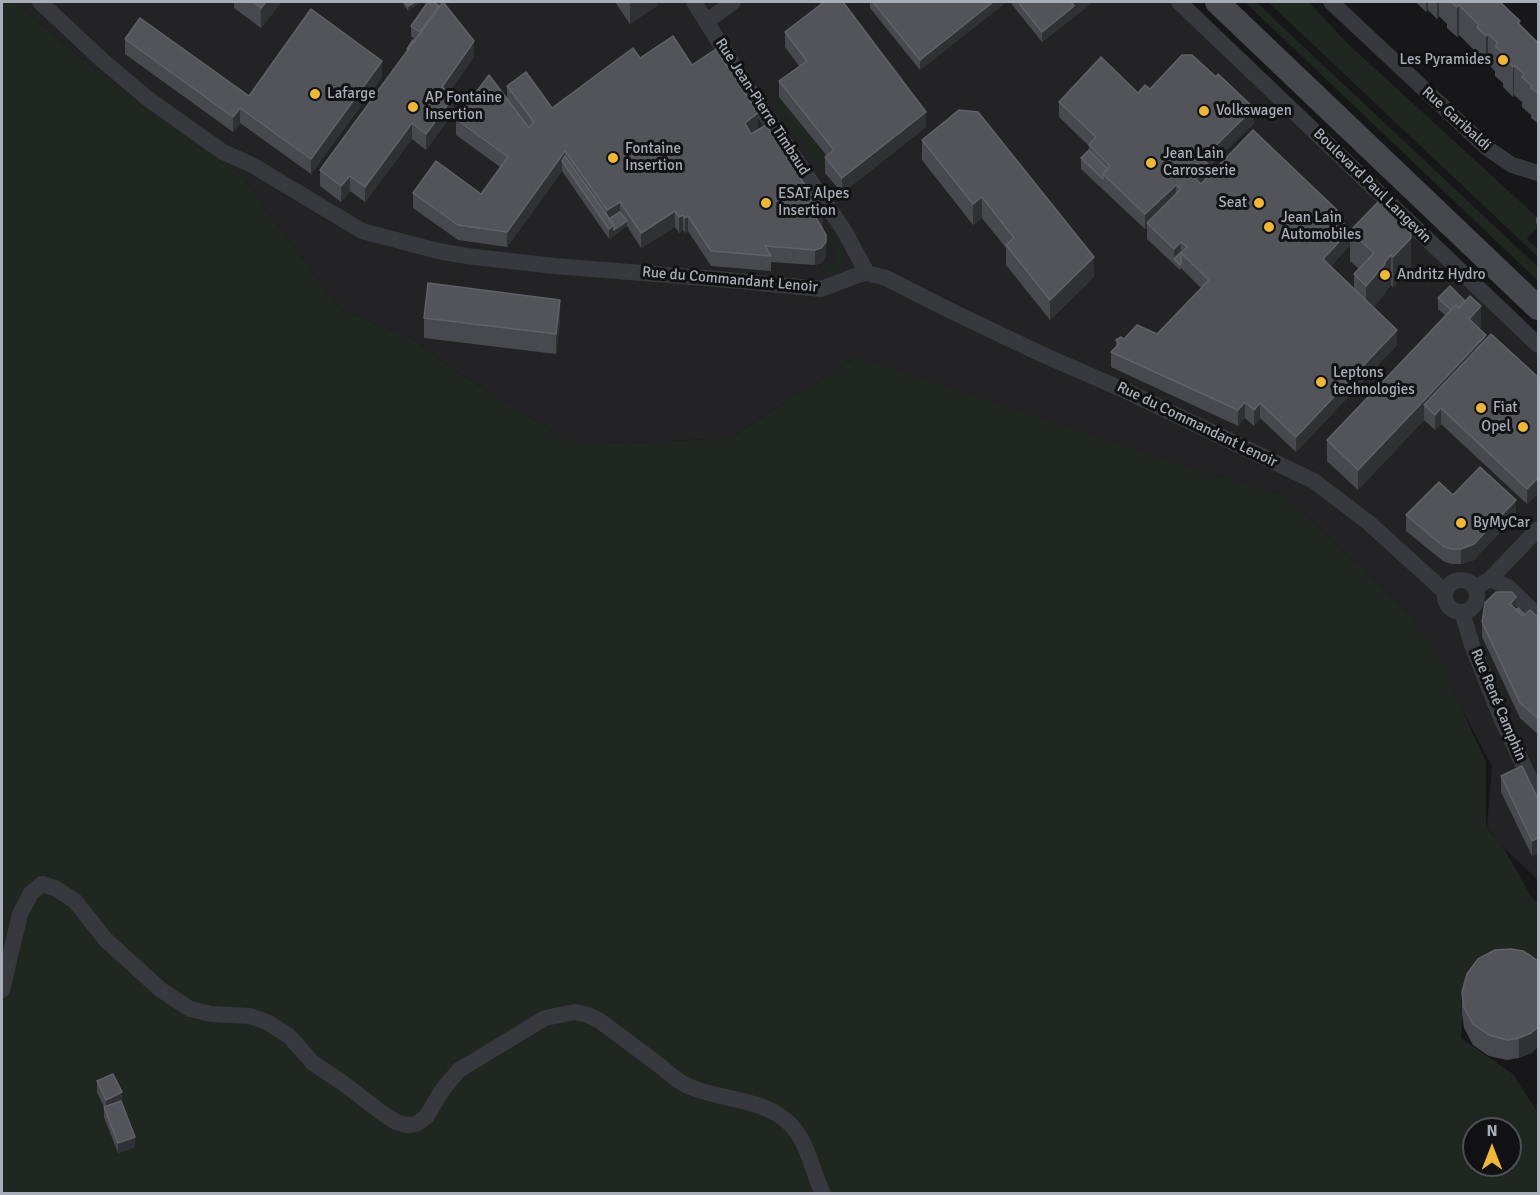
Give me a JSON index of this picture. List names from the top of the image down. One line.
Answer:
{"streets":{"main road":["Boulevard Paul Langevin"],"street":["Rue Jean-Pierre Timbaud","Rue Garibaldi","Rue du Commandant Lenoir","Rue René Camphin"]},"crossings":[["Rue Jean-Pierre Timbaud","Rue du Commandant Lenoir"],["Rue du Commandant Lenoir","Rue René Camphin"]],"places":["Les Pyramides","Lafarge","AP Fontaine Insertion","Volkswagen","Fontaine Insertion","Jean Lain Carrosserie","ESAT Alpes Insertion","Seat","Jean Lain Automobiles","Andritz Hydro","Leptons technologies","Fiat","Opel","ByMyCar"],"north":"top"}
